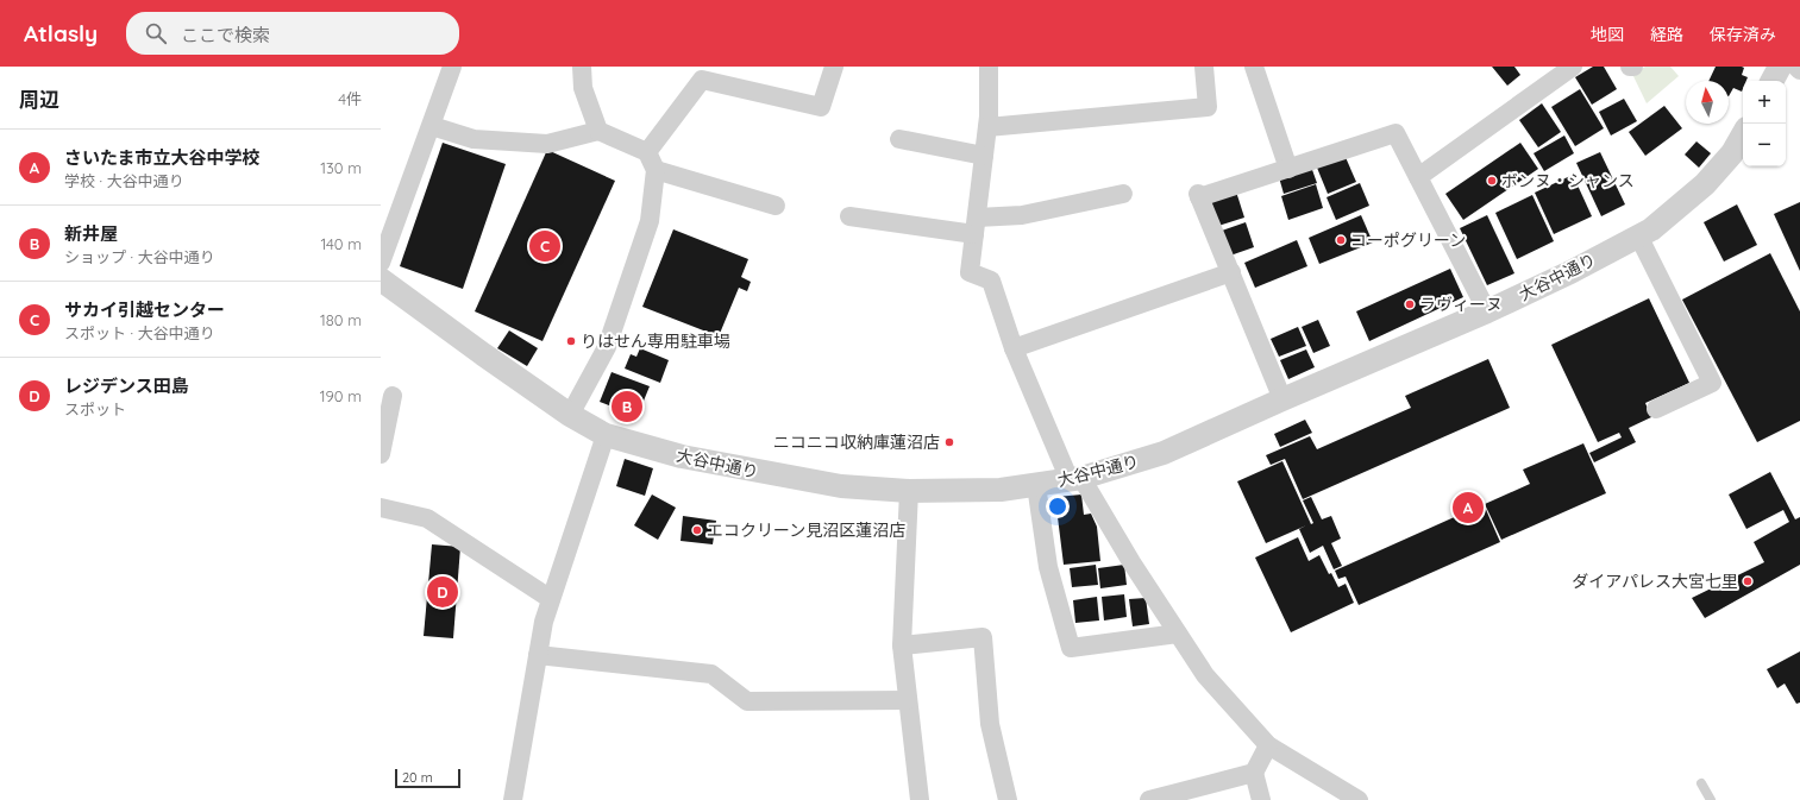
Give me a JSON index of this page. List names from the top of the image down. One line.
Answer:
{"streets":{"street":["大谷中通り"]},"places":["ボンヌ・シャンス","コーポグリーン","ラヴィーヌ","りはせん専用駐車場","ニコニコ収納庫蓮沼店","エコクリーン見沼区蓮沼店","ダイアパレス大宮七里"],"scale_bar":"20 m","north":"top","page":{"header":"Atlasly","search":"ここで検索","nav":["地図","経路","保存済み"],"heading":["周辺","4件"],"map_buttons":["+","−"],"list":[{"mark":"A","name":"さいたま市立大谷中学校","note":"学校 · 大谷中通り","value":"130 m"},{"mark":"B","name":"新井屋","note":"ショップ · 大谷中通り","value":"140 m"},{"mark":"C","name":"サカイ引越センター","note":"スポット · 大谷中通り","value":"180 m"},{"mark":"D","name":"レジデンス田島","note":"スポット","value":"190 m"}],"pins":["C","B","A","D"],"scale":"20 m"}}
